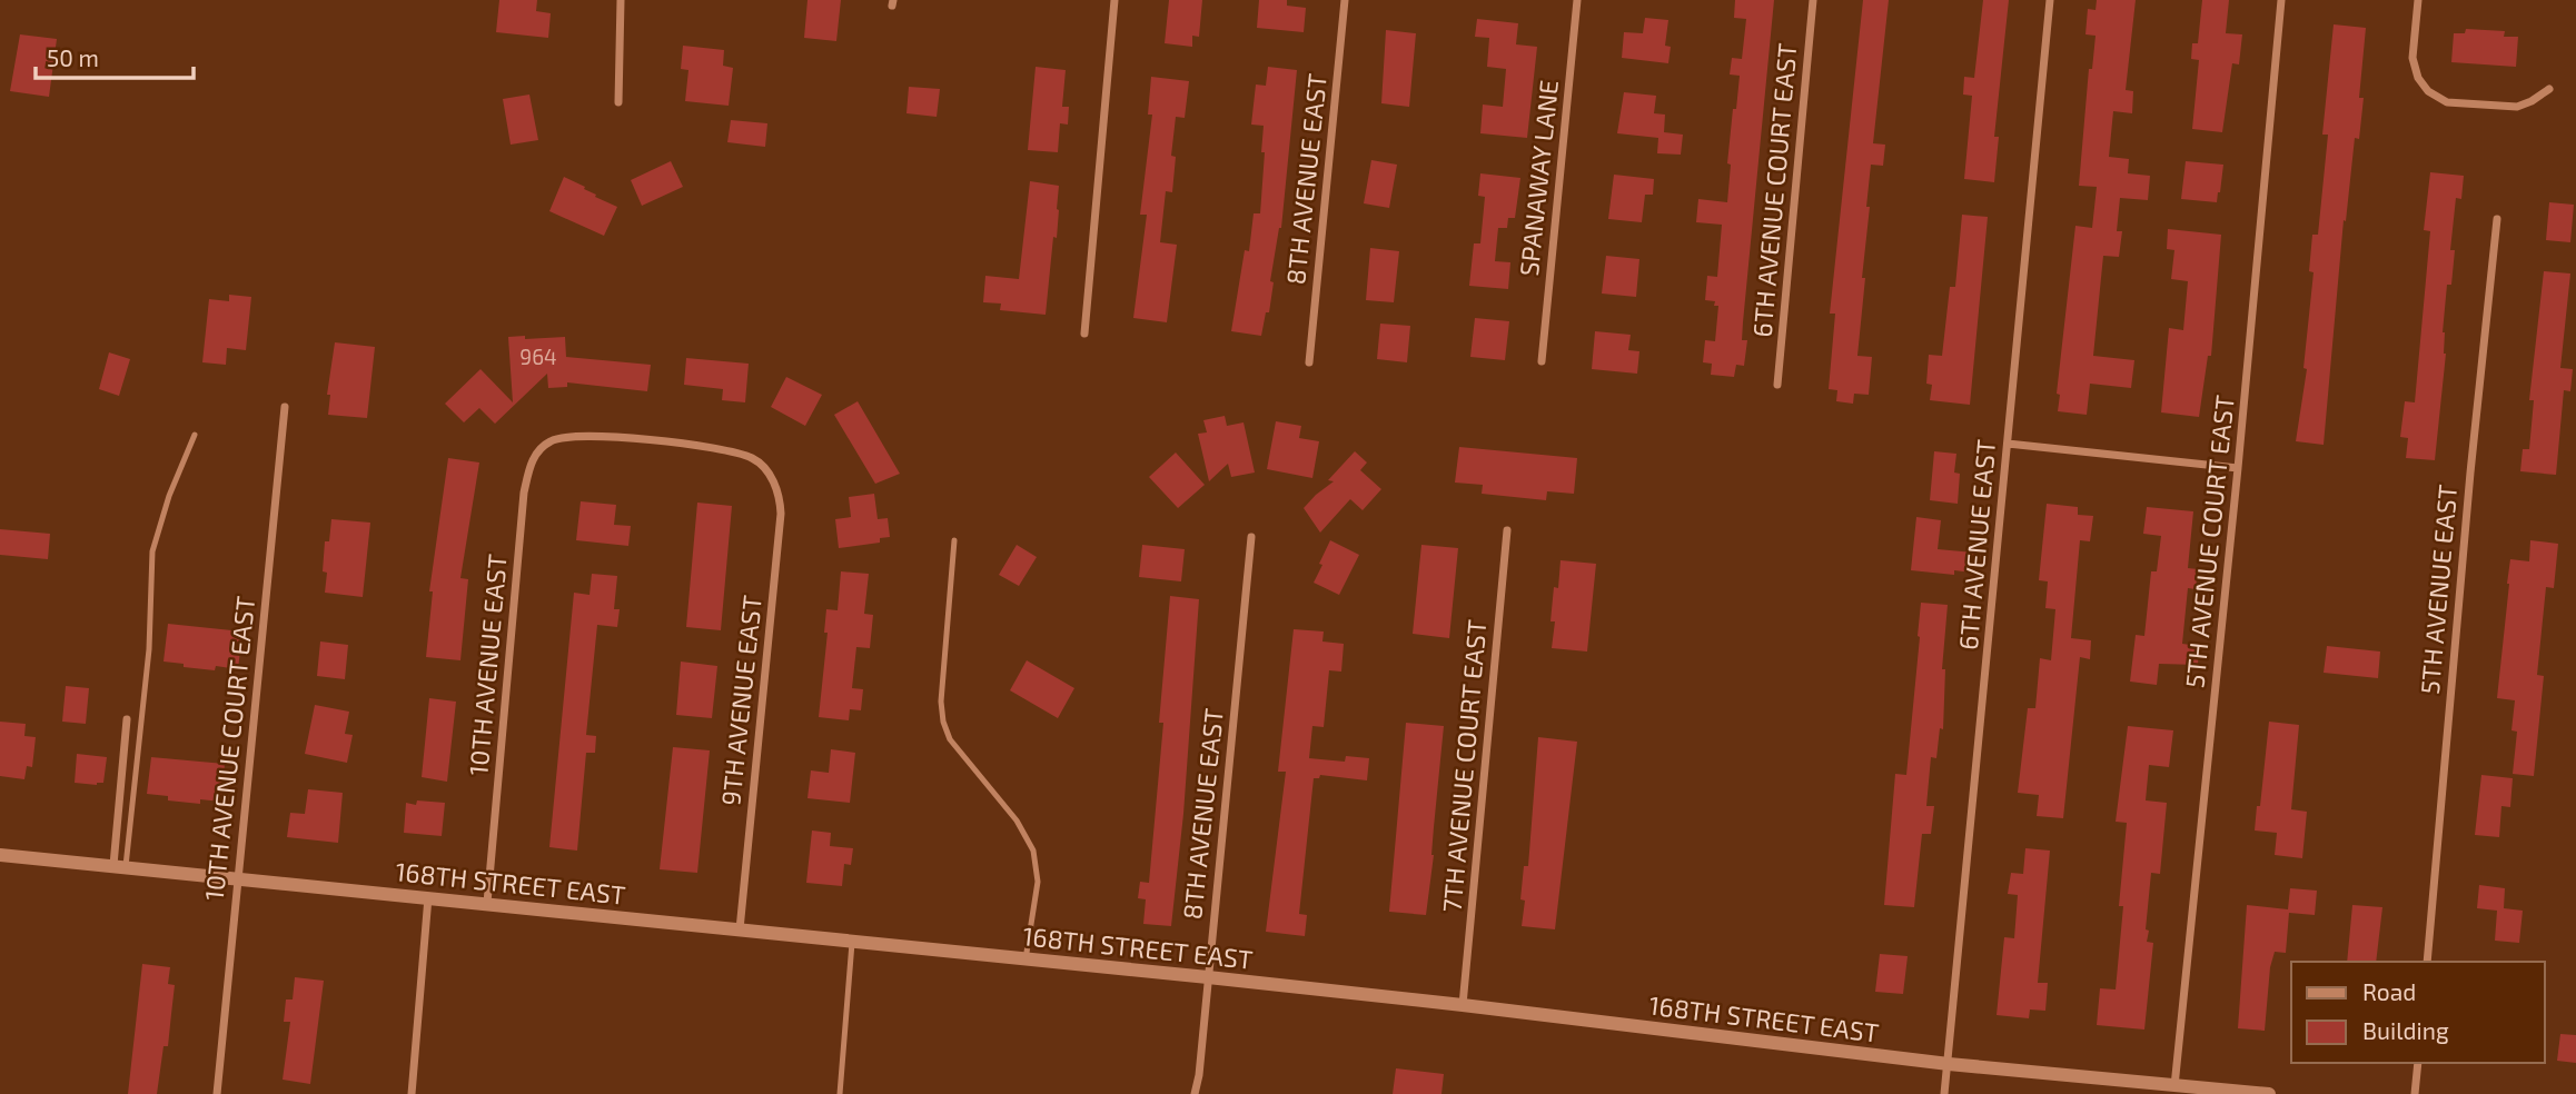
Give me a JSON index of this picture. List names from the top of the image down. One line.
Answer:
{"streets":{"street":["SPANAWAY LANE","8TH AVENUE EAST","6TH AVENUE COURT EAST","5TH AVENUE COURT EAST","6TH AVENUE EAST","5TH AVENUE EAST","10TH AVENUE EAST","9TH AVENUE EAST","10TH AVENUE COURT EAST","7TH AVENUE COURT EAST","168TH STREET EAST"]},"crossings":[["8TH AVENUE EAST","168TH STREET EAST"],["5TH AVENUE COURT EAST","168TH STREET EAST"],["6TH AVENUE EAST","168TH STREET EAST"],["10TH AVENUE EAST","9TH AVENUE EAST"],["10TH AVENUE EAST","168TH STREET EAST"],["9TH AVENUE EAST","168TH STREET EAST"],["10TH AVENUE COURT EAST","168TH STREET EAST"],["7TH AVENUE COURT EAST","168TH STREET EAST"]],"house_numbers":["964"],"legend":["Road","Building"],"scale_bar":"50 m"}
